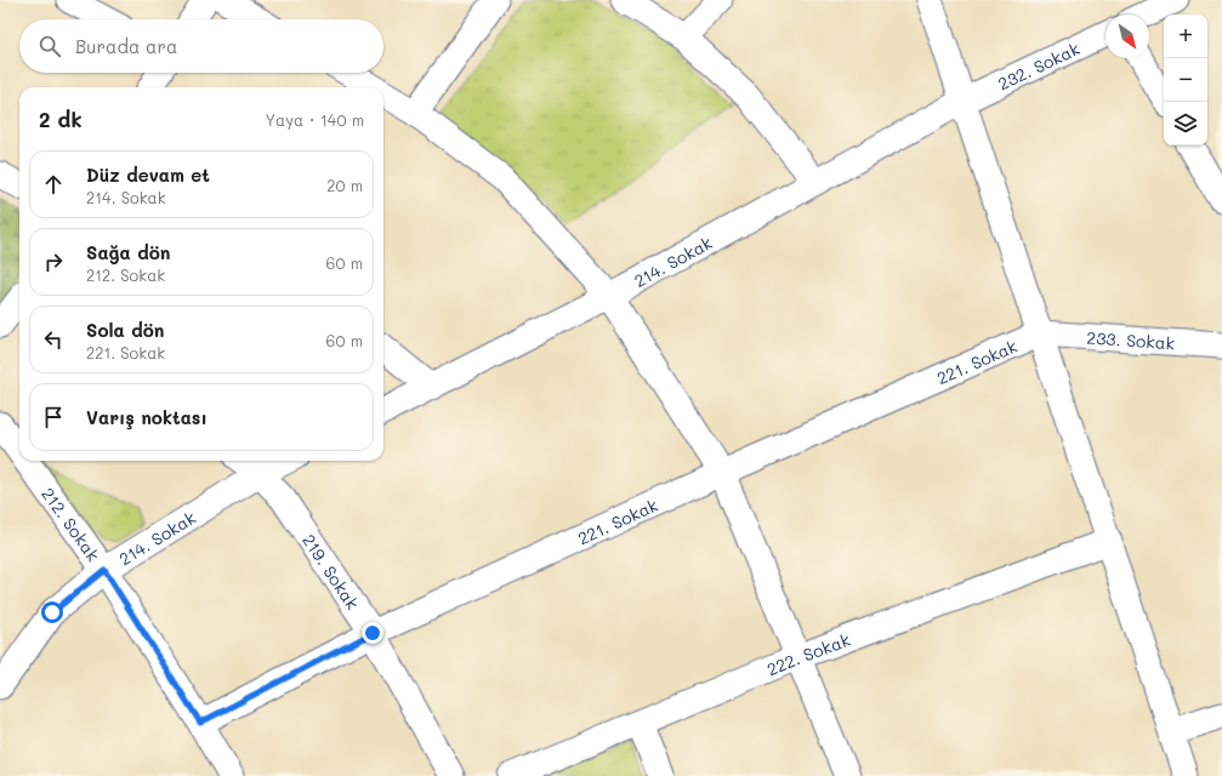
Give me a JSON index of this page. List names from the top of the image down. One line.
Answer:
{"streets":{"street":["232. Sokak","214. Sokak","233. Sokak","221. Sokak","212. Sokak","219. Sokak","222. Sokak"]},"crossings":[["232. Sokak","214. Sokak"],["214. Sokak","212. Sokak"],["214. Sokak","219. Sokak"],["233. Sokak","221. Sokak"],["221. Sokak","212. Sokak"],["221. Sokak","219. Sokak"]],"north":"bottom right","page":{"map_buttons":["+","−"],"search":"Burada ara","heading":["2 dk","Yaya · 140 m"],"list":[["Düz devam et","214. Sokak","20 m"],["Sağa dön","212. Sokak","60 m"],["Sola dön","221. Sokak","60 m"],"Varış noktası"]}}
